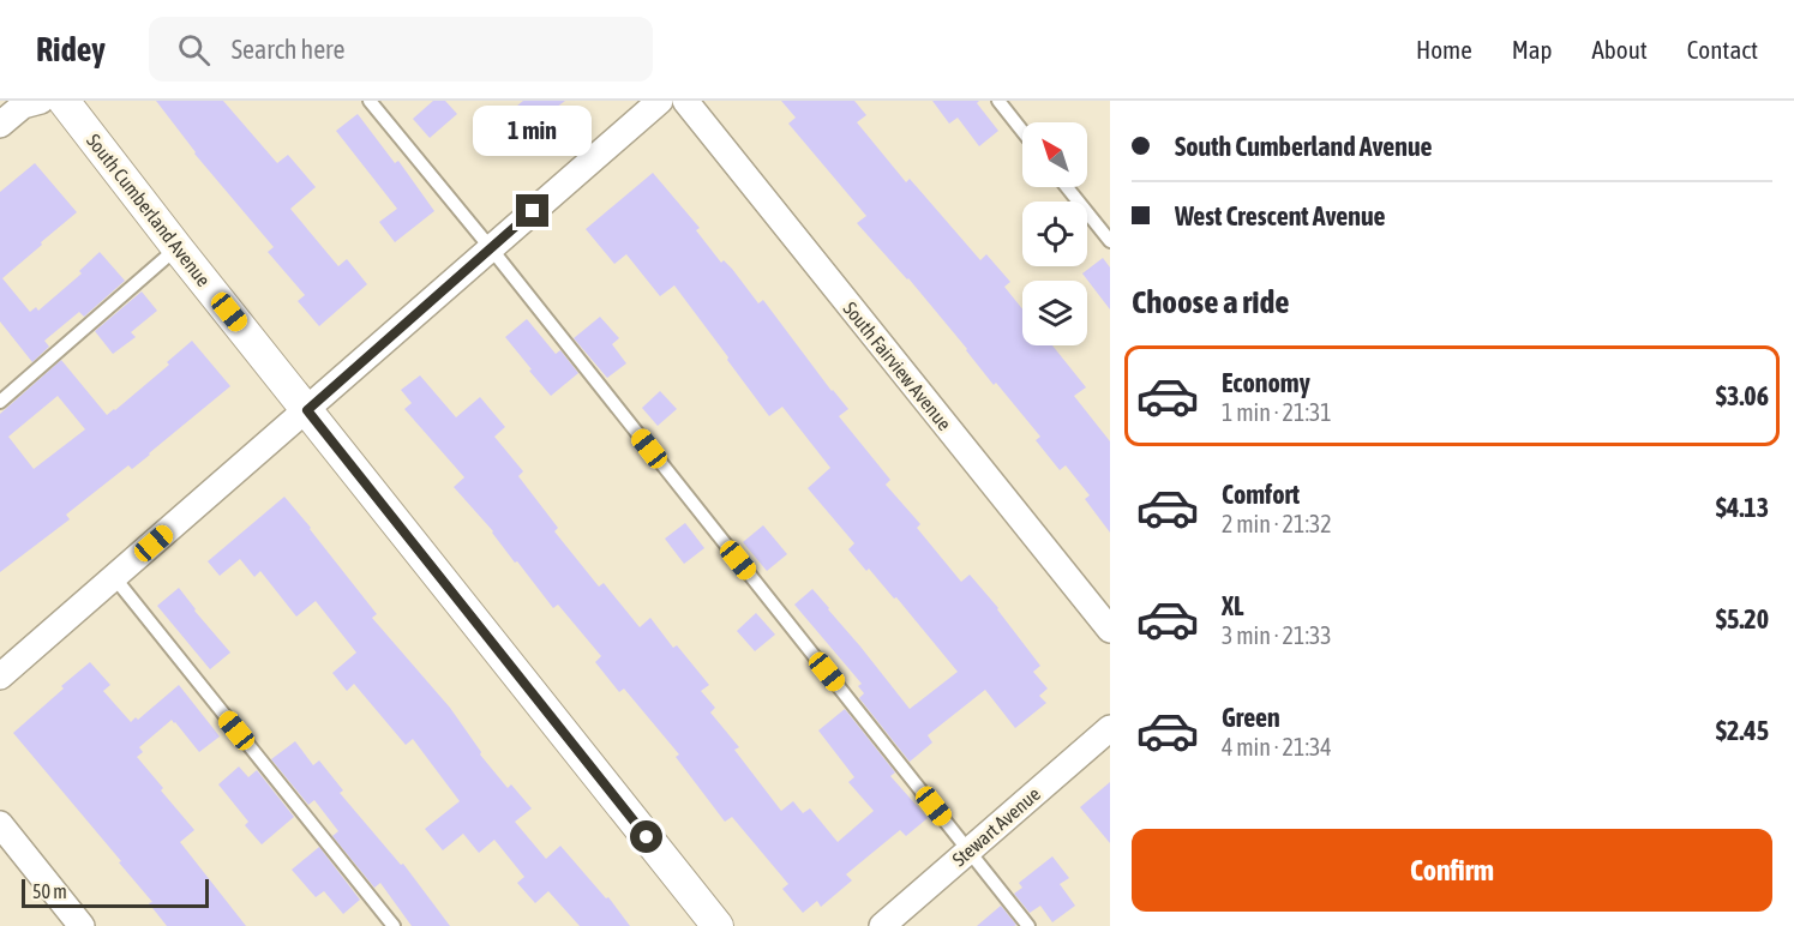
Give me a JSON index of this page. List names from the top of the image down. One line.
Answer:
{"streets":{"street":["South Cumberland Avenue","South Fairview Avenue","Stewart Avenue"]},"scale_bar":"50 m","north":"top left","page":{"header":"Ridey","search":"Search here","nav":["Home","Map","About","Contact"],"banner":["South Cumberland Avenue","West Crescent Avenue"],"bubble":"1 min","heading":"Choose a ride","list":[{"name":"Economy","note":"1 min · 21:31","value":"$3.06"},{"name":"Comfort","note":"2 min · 21:32","value":"$4.13"},{"name":"XL","note":"3 min · 21:33","value":"$5.20"},{"name":"Green","note":"4 min · 21:34","value":"$2.45"}],"buttons":"Confirm","scale":"50 m"}}
